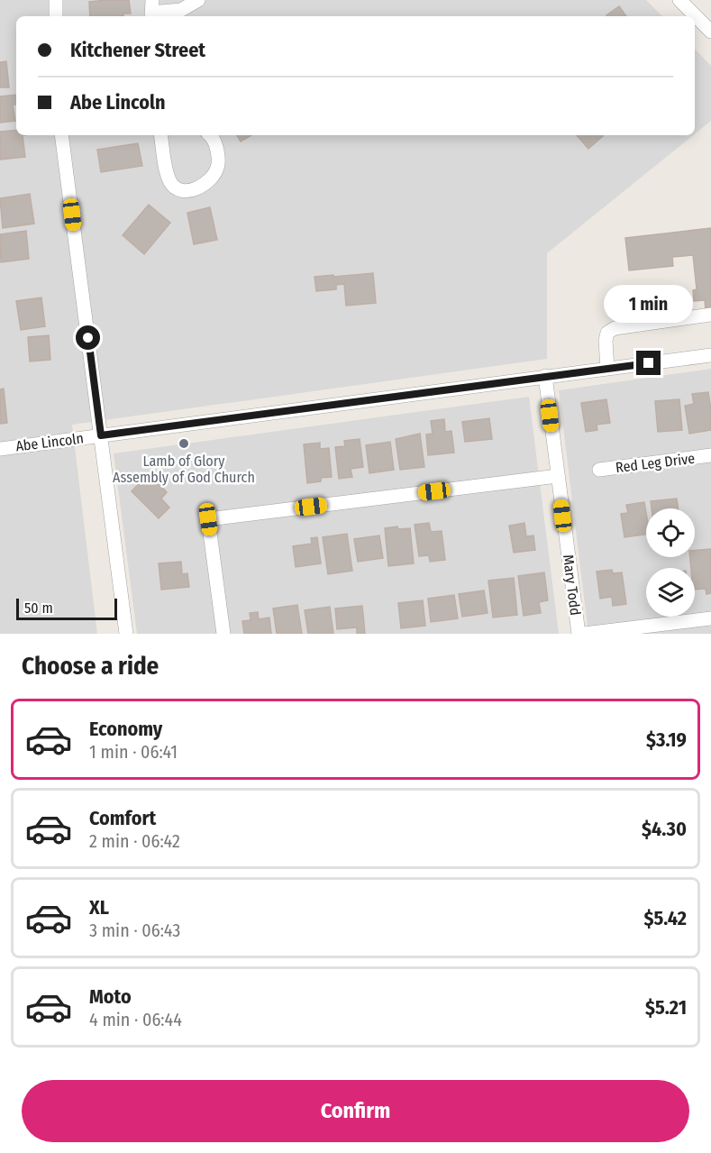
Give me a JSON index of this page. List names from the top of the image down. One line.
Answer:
{"streets":{"street":["Abe Lincoln","Red Leg Drive","Mary Todd"]},"crossings":[["Abe Lincoln","Mary Todd"]],"places":["Lamb of Glory Assembly of God Church"],"scale_bar":"50 m","page":{"banner":["Kitchener Street","Abe Lincoln"],"bubble":"1 min","scale":"50 m","heading":"Choose a ride","list":[{"name":"Economy","note":"1 min · 06:41","value":"$3.19"},{"name":"Comfort","note":"2 min · 06:42","value":"$4.30"},{"name":"XL","note":"3 min · 06:43","value":"$5.42"},{"name":"Moto","note":"4 min · 06:44","value":"$5.21"}],"buttons":"Confirm"}}
